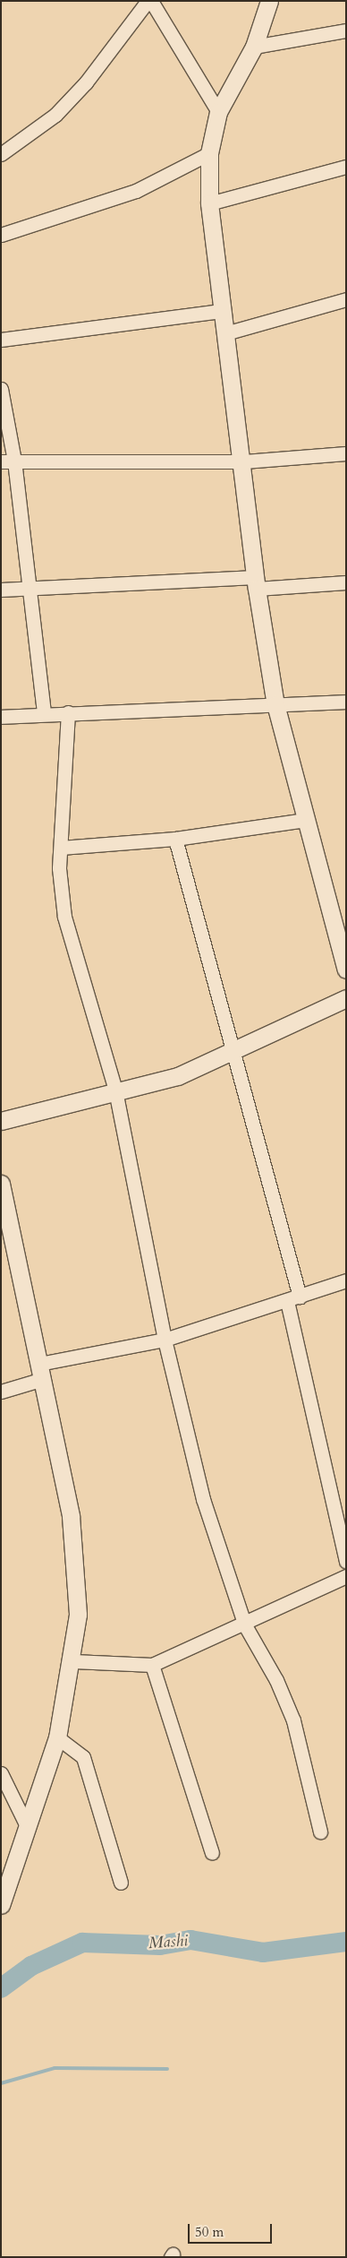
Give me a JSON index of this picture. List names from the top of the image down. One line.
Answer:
{"water":["Mashi"],"scale_bar":"50 m"}
